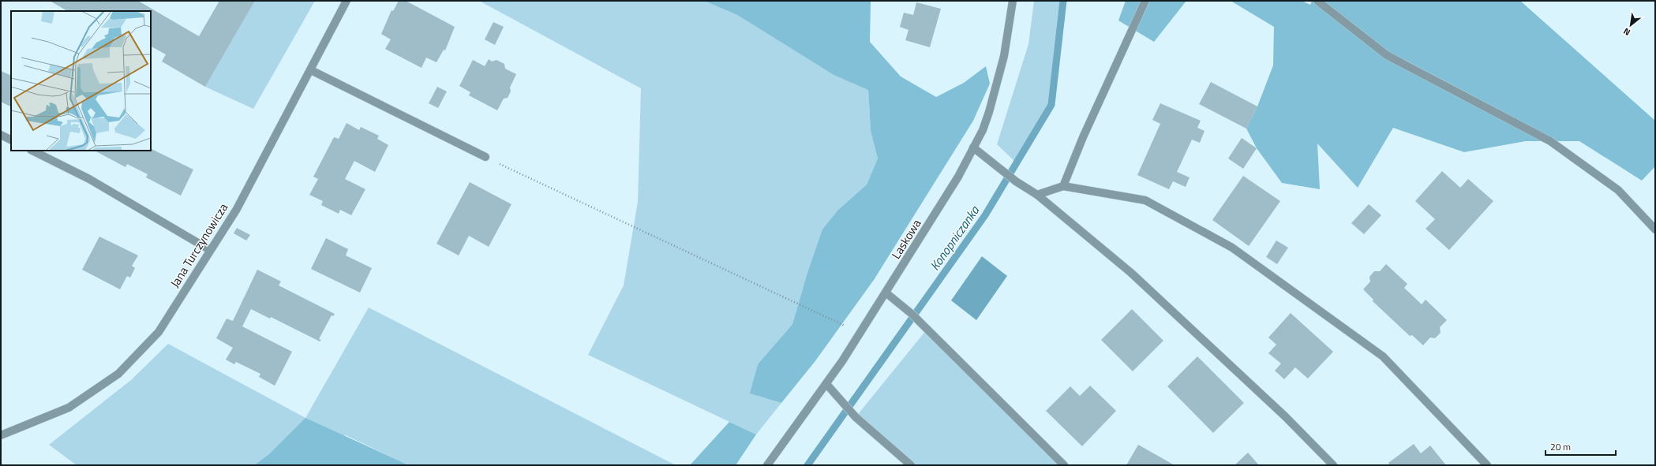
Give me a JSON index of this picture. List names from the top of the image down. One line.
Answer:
{"streets":{"street":["Laskowa","Jana Turczynowicza"]},"water":["Konopniczanka"],"scale_bar":"20 m","north":"bottom left"}
